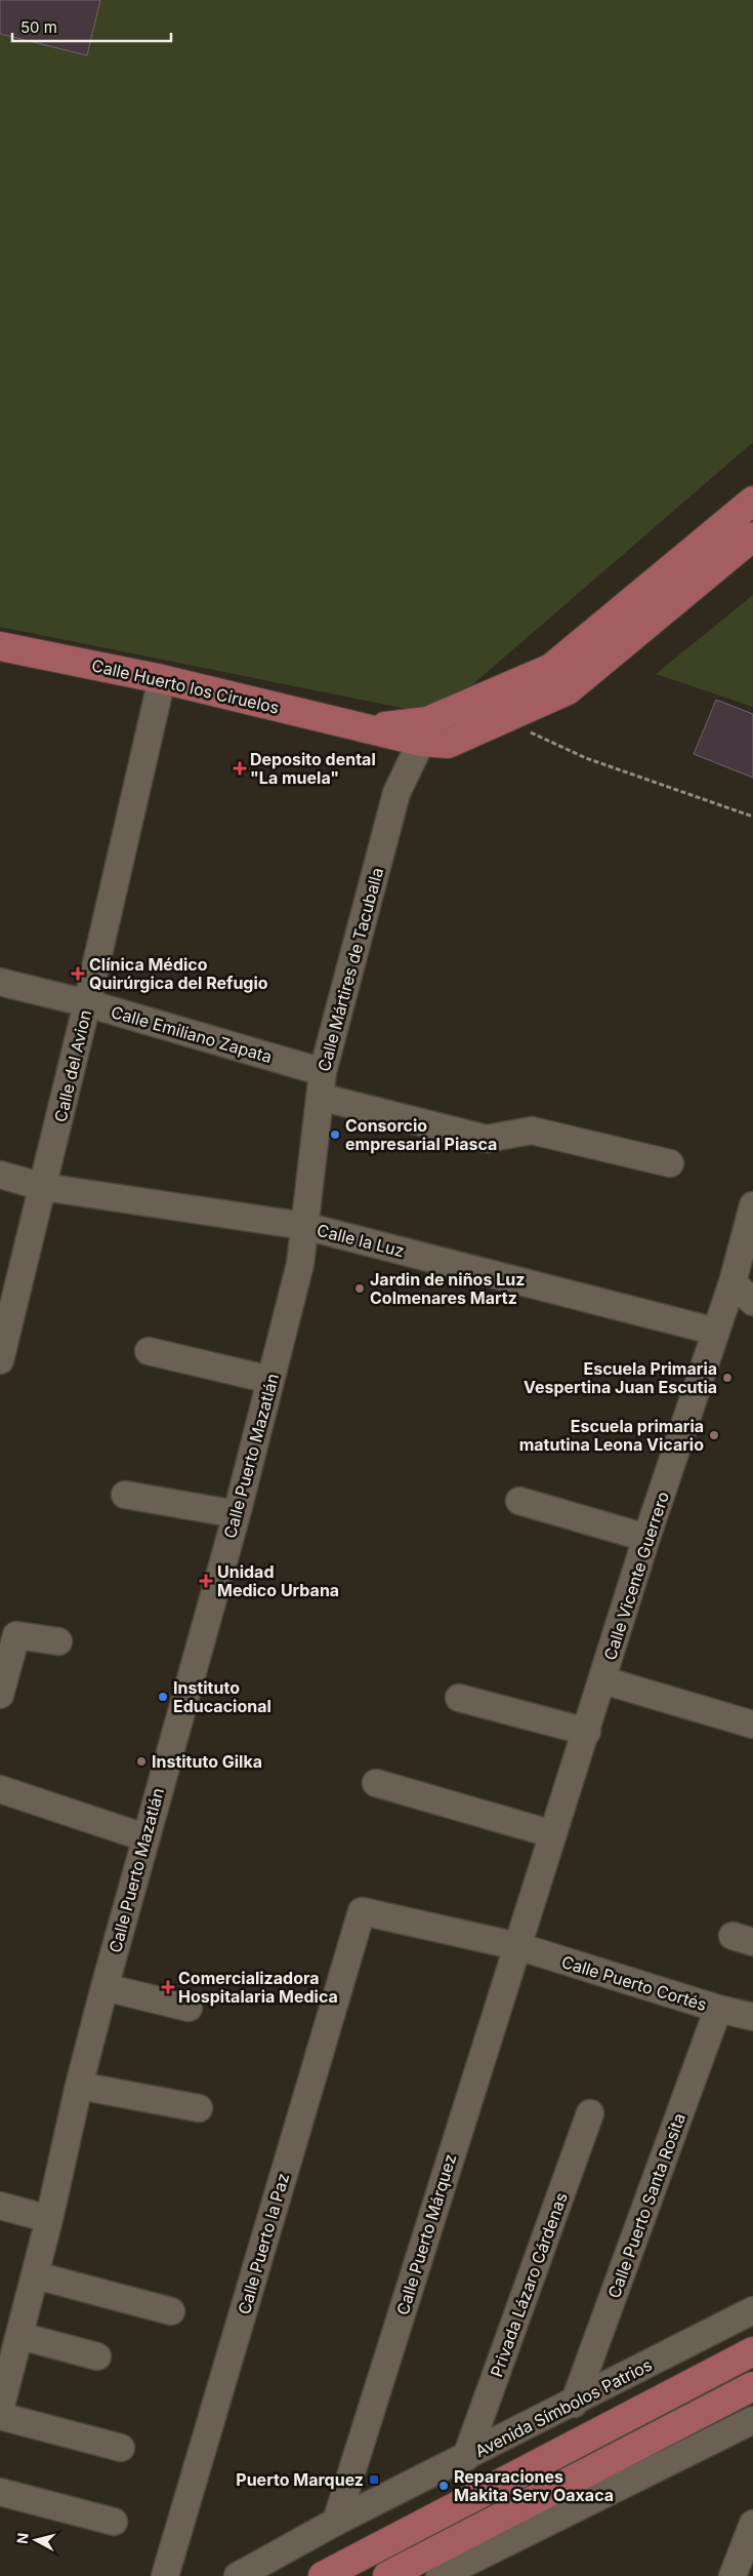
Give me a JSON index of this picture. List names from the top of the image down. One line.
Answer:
{"streets":{"main road":["Calle Huerto los Ciruelos"],"street":["Calle Mártires de Tacuballa","Calle Emiliano Zapata","Calle del Avion","Calle la Luz","Calle Puerto Mazatlán","Calle Vicente Guerrero","Calle Puerto Cortés","Calle Puerto Santa Rosita","Calle Puerto Márquez","Calle Puerto la Paz","Privada Lázaro Cárdenas","Avenida Símbolos Patrios"]},"crossings":[["Calle Huerto los Ciruelos","Calle Mártires de Tacuballa"],["Calle Huerto los Ciruelos","Calle del Avion"],["Calle Mártires de Tacuballa","Calle Emiliano Zapata"],["Calle Mártires de Tacuballa","Calle la Luz"],["Calle Mártires de Tacuballa","Calle Puerto Mazatlán"],["Calle Emiliano Zapata","Calle del Avion"],["Calle del Avion","Calle la Luz"],["Calle la Luz","Calle Puerto Mazatlán"],["Calle la Luz","Calle Vicente Guerrero"],["Calle Vicente Guerrero","Calle Puerto Cortés"],["Calle Vicente Guerrero","Calle Puerto Márquez"],["Calle Puerto Cortés","Calle Puerto Santa Rosita"],["Calle Puerto Cortés","Calle Puerto Márquez"],["Calle Puerto Cortés","Calle Puerto la Paz"],["Calle Puerto Santa Rosita","Avenida Símbolos Patrios"],["Calle Puerto Márquez","Avenida Símbolos Patrios"],["Privada Lázaro Cárdenas","Avenida Símbolos Patrios"]],"places":{"health":["Deposito dental \"La muela\"","Clínica Médico Quirúrgica del Refugio","Unidad Medico Urbana","Comercializadora Hospitalaria Medica"],"other":["Consorcio empresarial Piasca","Jardin de niños Luz Colmenares Martz","Escuela Primaria Vespertina Juan Escutia","Escuela primaria matutina Leona Vicario","Instituto Educacional","Instituto Gilka","Reparaciones Makita Serv Oaxaca"],"transit":["Puerto Marquez"]},"scale_bar":"50 m","north":"left"}
